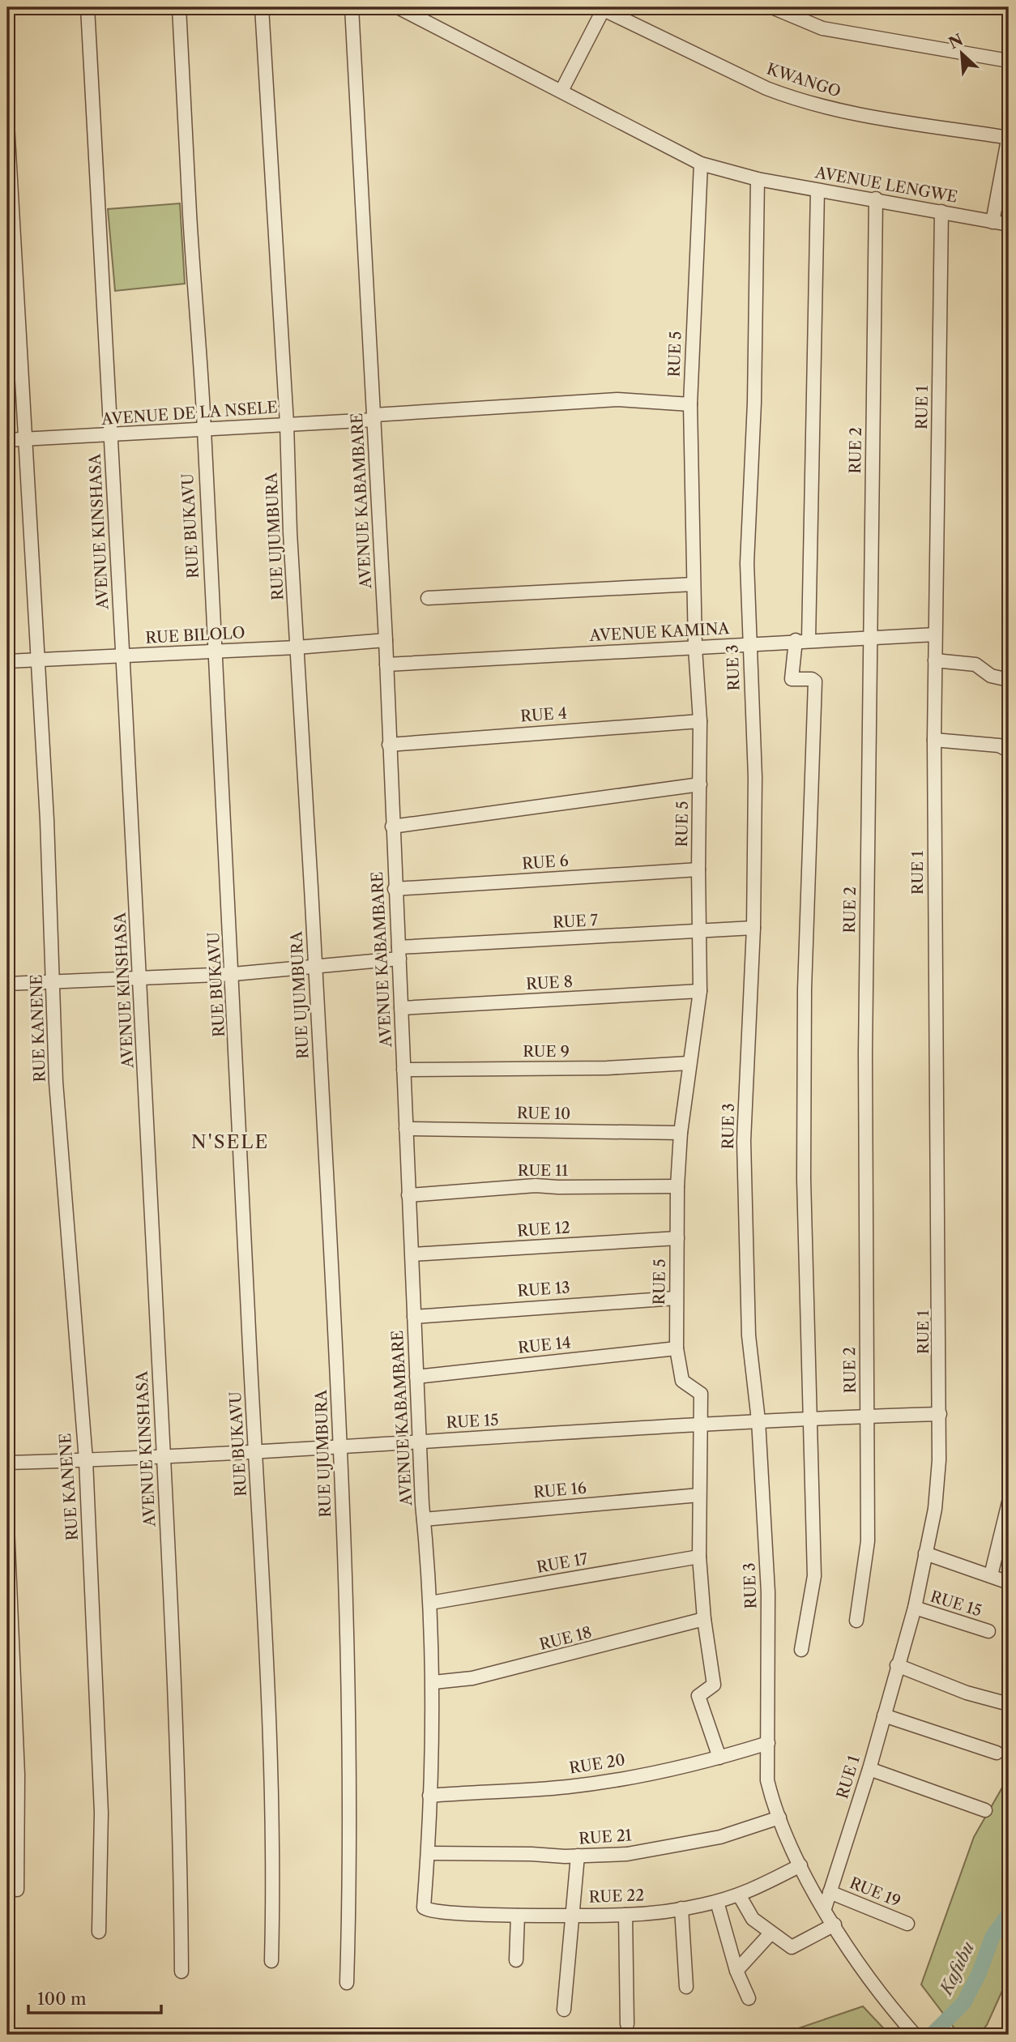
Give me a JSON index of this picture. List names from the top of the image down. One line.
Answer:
{"streets":{"street":["KWANGO","AVENUE LENGWE","RUE 5","RUE 1","AVENUE DE LA NSELE","RUE 2","AVENUE KABAMBARE","RUE BUKAVU","AVENUE KINSHASA","RUE UJUMBURA","AVENUE KAMINA","RUE BILOLO","RUE 3","RUE 4","RUE 6","RUE 7","RUE 8","RUE KANENE","RUE 9","RUE 10","RUE 11","RUE 12","RUE 13","RUE 14","RUE 15","RUE 16","RUE 17","RUE 18","RUE 20","RUE 21","RUE 19","RUE 22"]},"crossings":[["AVENUE LENGWE","RUE 5"],["AVENUE LENGWE","RUE 1"],["AVENUE LENGWE","RUE 2"],["AVENUE LENGWE","RUE 3"],["RUE 5","AVENUE DE LA NSELE"],["RUE 5","AVENUE KABAMBARE"],["RUE 5","AVENUE KAMINA"],["RUE 5","RUE 4"],["RUE 5","RUE 6"],["RUE 5","RUE 7"],["RUE 5","RUE 8"],["RUE 5","RUE 9"],["RUE 5","RUE 10"],["RUE 5","RUE 11"],["RUE 5","RUE 12"],["RUE 5","RUE 13"],["RUE 5","RUE 14"],["RUE 5","RUE 15"],["RUE 5","RUE 16"],["RUE 5","RUE 17"],["RUE 5","RUE 18"],["RUE 5","RUE 20"],["RUE 1","AVENUE KAMINA"],["RUE 1","RUE 3"],["RUE 1","RUE 15"],["RUE 1","RUE 19"],["AVENUE DE LA NSELE","AVENUE KABAMBARE"],["AVENUE DE LA NSELE","RUE BUKAVU"],["AVENUE DE LA NSELE","AVENUE KINSHASA"],["AVENUE DE LA NSELE","RUE UJUMBURA"],["AVENUE DE LA NSELE","RUE KANENE"],["RUE 2","AVENUE KAMINA"],["RUE 2","RUE 15"],["AVENUE KABAMBARE","AVENUE KAMINA"],["AVENUE KABAMBARE","RUE BILOLO"],["AVENUE KABAMBARE","RUE 4"],["AVENUE KABAMBARE","RUE 6"],["AVENUE KABAMBARE","RUE 7"],["AVENUE KABAMBARE","RUE 8"],["AVENUE KABAMBARE","RUE 9"],["AVENUE KABAMBARE","RUE 10"],["AVENUE KABAMBARE","RUE 11"],["AVENUE KABAMBARE","RUE 12"],["AVENUE KABAMBARE","RUE 13"],["AVENUE KABAMBARE","RUE 14"],["AVENUE KABAMBARE","RUE 15"],["AVENUE KABAMBARE","RUE 16"],["AVENUE KABAMBARE","RUE 17"],["AVENUE KABAMBARE","RUE 18"],["AVENUE KABAMBARE","RUE 20"],["AVENUE KABAMBARE","RUE 21"],["AVENUE KABAMBARE","RUE 22"],["RUE BUKAVU","RUE BILOLO"],["RUE BUKAVU","RUE 7"],["RUE BUKAVU","RUE 15"],["AVENUE KINSHASA","RUE BILOLO"],["AVENUE KINSHASA","RUE 7"],["AVENUE KINSHASA","RUE 15"],["RUE UJUMBURA","RUE BILOLO"],["RUE UJUMBURA","RUE 7"],["RUE UJUMBURA","RUE 15"],["AVENUE KAMINA","RUE 3"],["RUE BILOLO","RUE KANENE"],["RUE 3","RUE 7"],["RUE 3","RUE 15"],["RUE 3","RUE 20"],["RUE 3","RUE 21"],["RUE 3","RUE 22"],["RUE 7","RUE KANENE"],["RUE KANENE","RUE 15"]],"districts":["N'SELE"],"water":["Kafubu"],"scale_bar":"100 m","north":"top left"}
